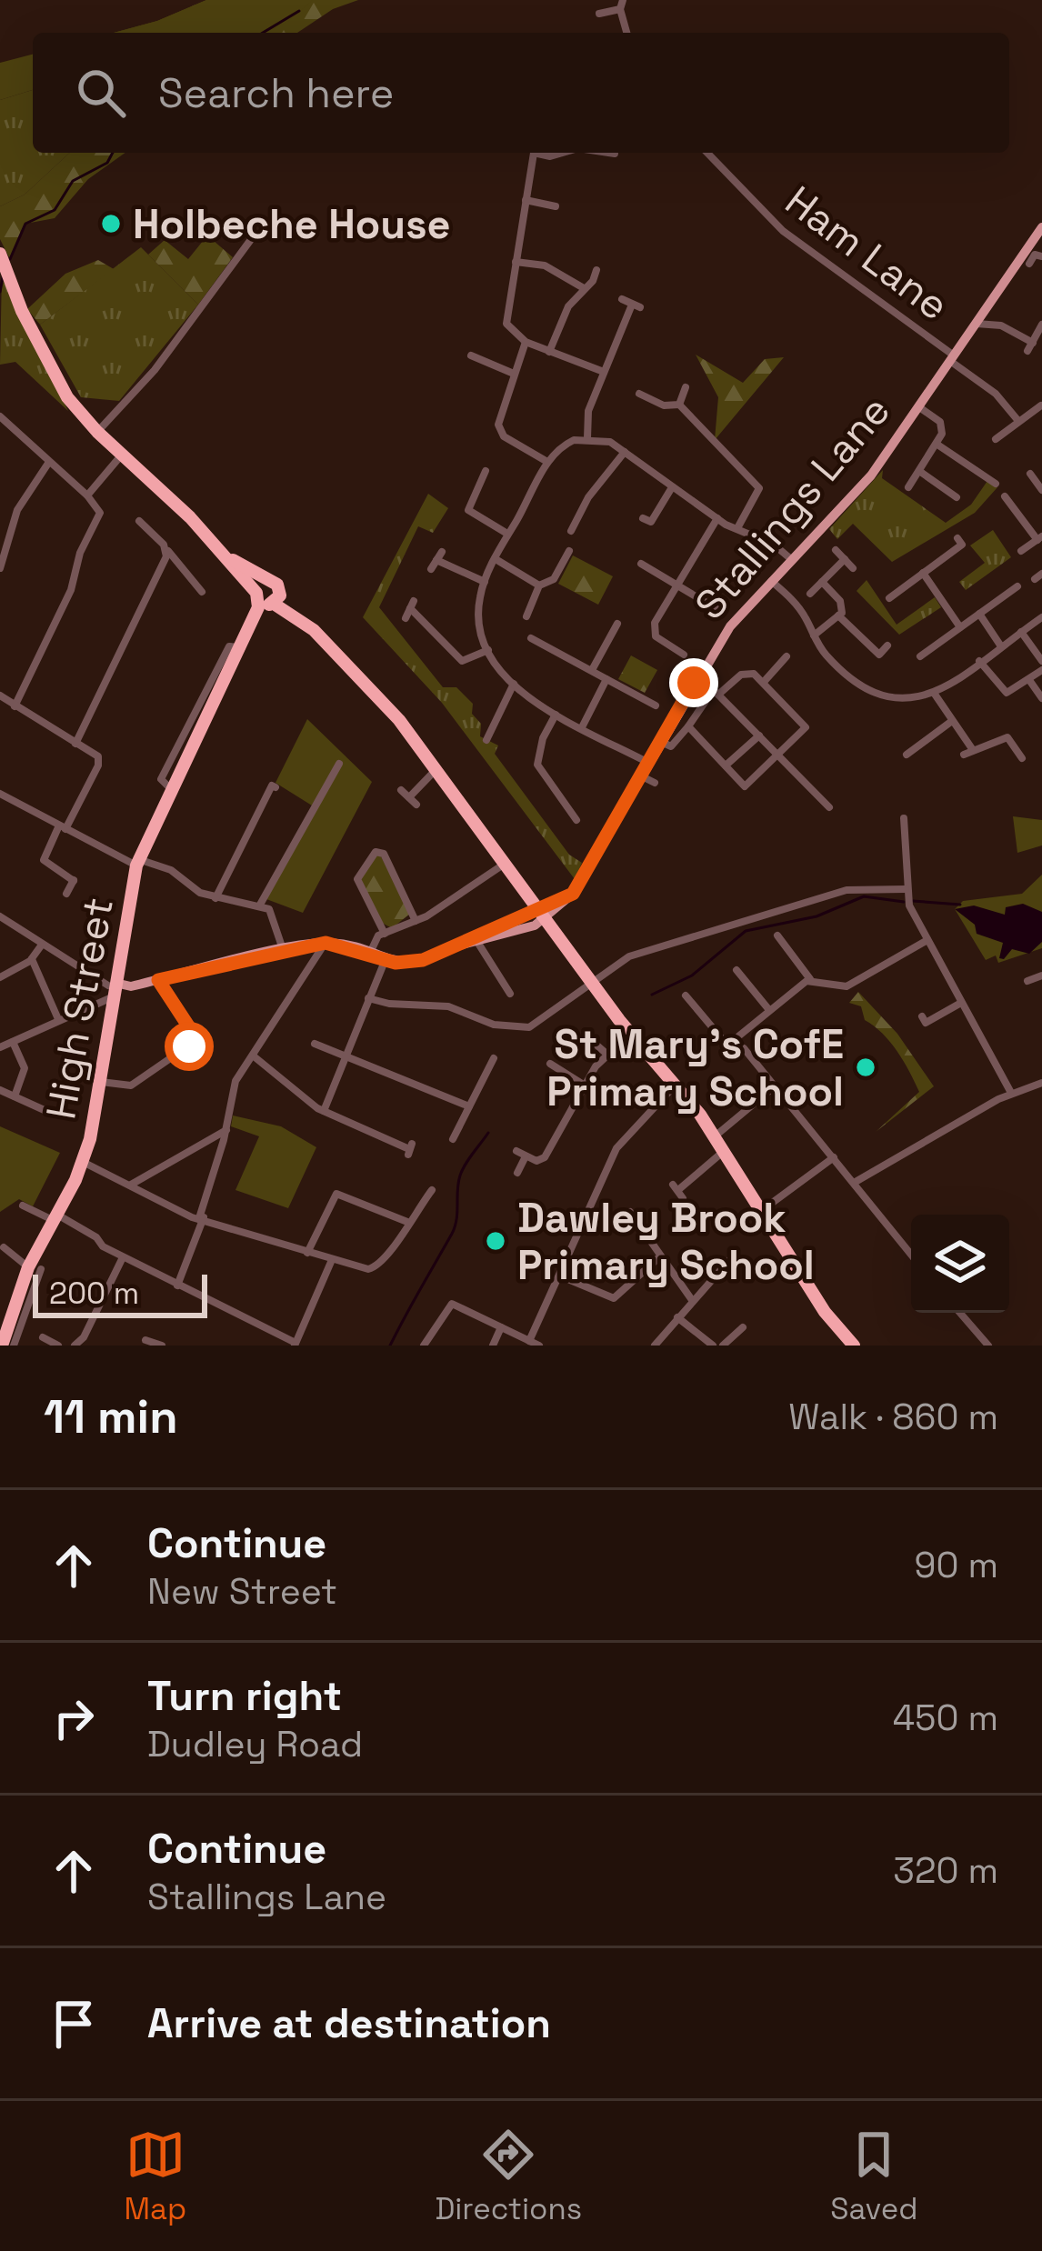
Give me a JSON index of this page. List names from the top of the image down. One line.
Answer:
{"streets":{"highway":["High Street"],"main road":["Stallings Lane"],"street":["Ham Lane"]},"crossings":[["Ham Lane","Stallings Lane"]],"places":["Holbeche House","St Mary's CofE Primary School","Dawley Brook Primary School"],"scale_bar":"200 m","page":{"search":"Search here","scale":"200 m","heading":["11 min","Walk · 860 m"],"list":[["Continue","New Street","90 m"],["Turn right","Dudley Road","450 m"],["Continue","Stallings Lane","320 m"],"Arrive at destination"],"nav":["Map","Directions","Saved"]}}
